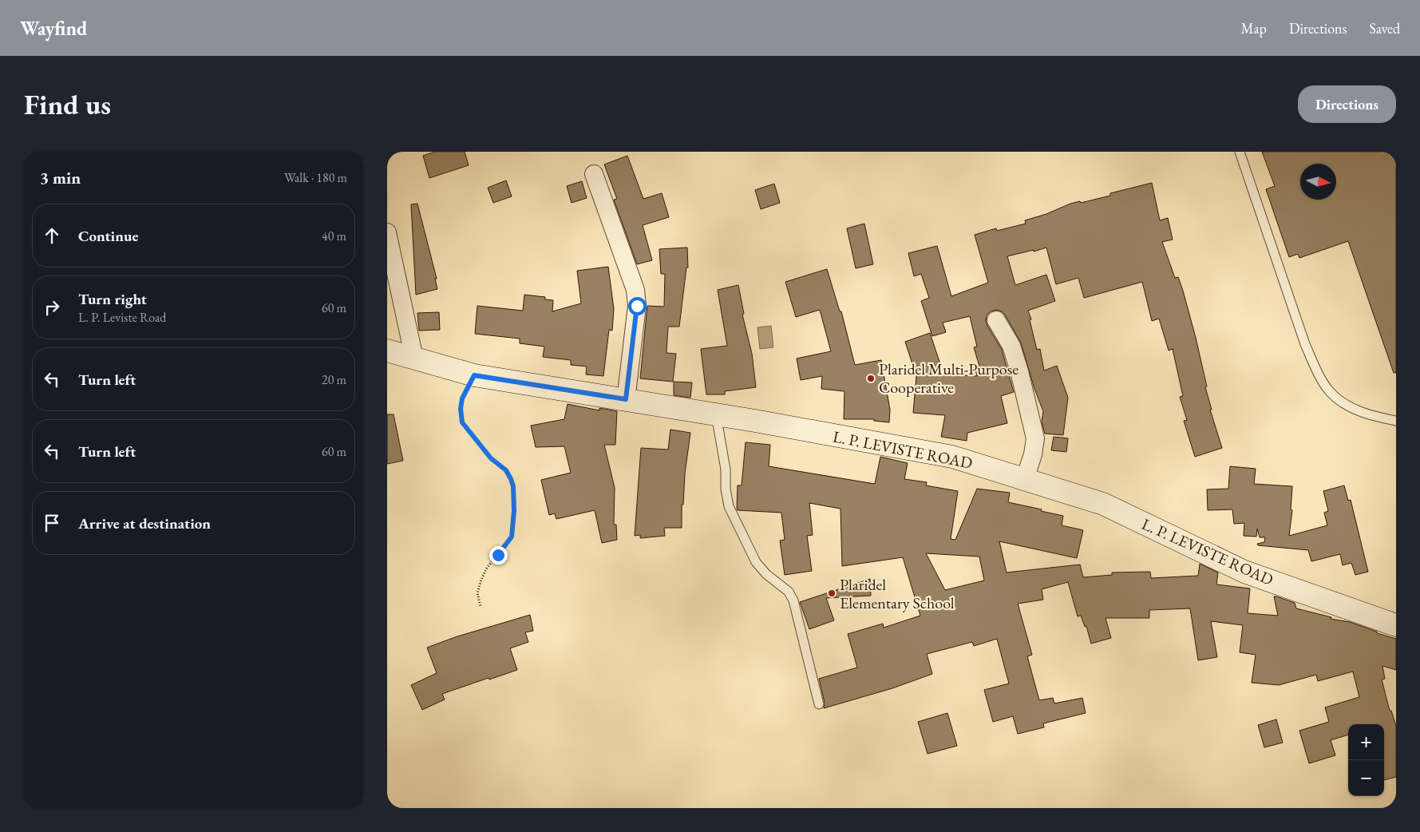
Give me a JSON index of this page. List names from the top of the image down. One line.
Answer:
{"streets":{"main road":["L. P. LEVISTE ROAD"]},"places":["Plaridel Multi-Purpose Cooperative","Plaridel Elementary School"],"north":"right","page":{"header":"Wayfind","nav":["Map","Directions","Saved"],"buttons":"Directions","title":"Find us","heading":["3 min","Walk · 180 m"],"list":[["Continue","40 m"],["Turn right","L. P. Leviste Road","60 m"],["Turn left","20 m"],["Turn left","60 m"],"Arrive at destination"],"map_buttons":["+","−"]}}
